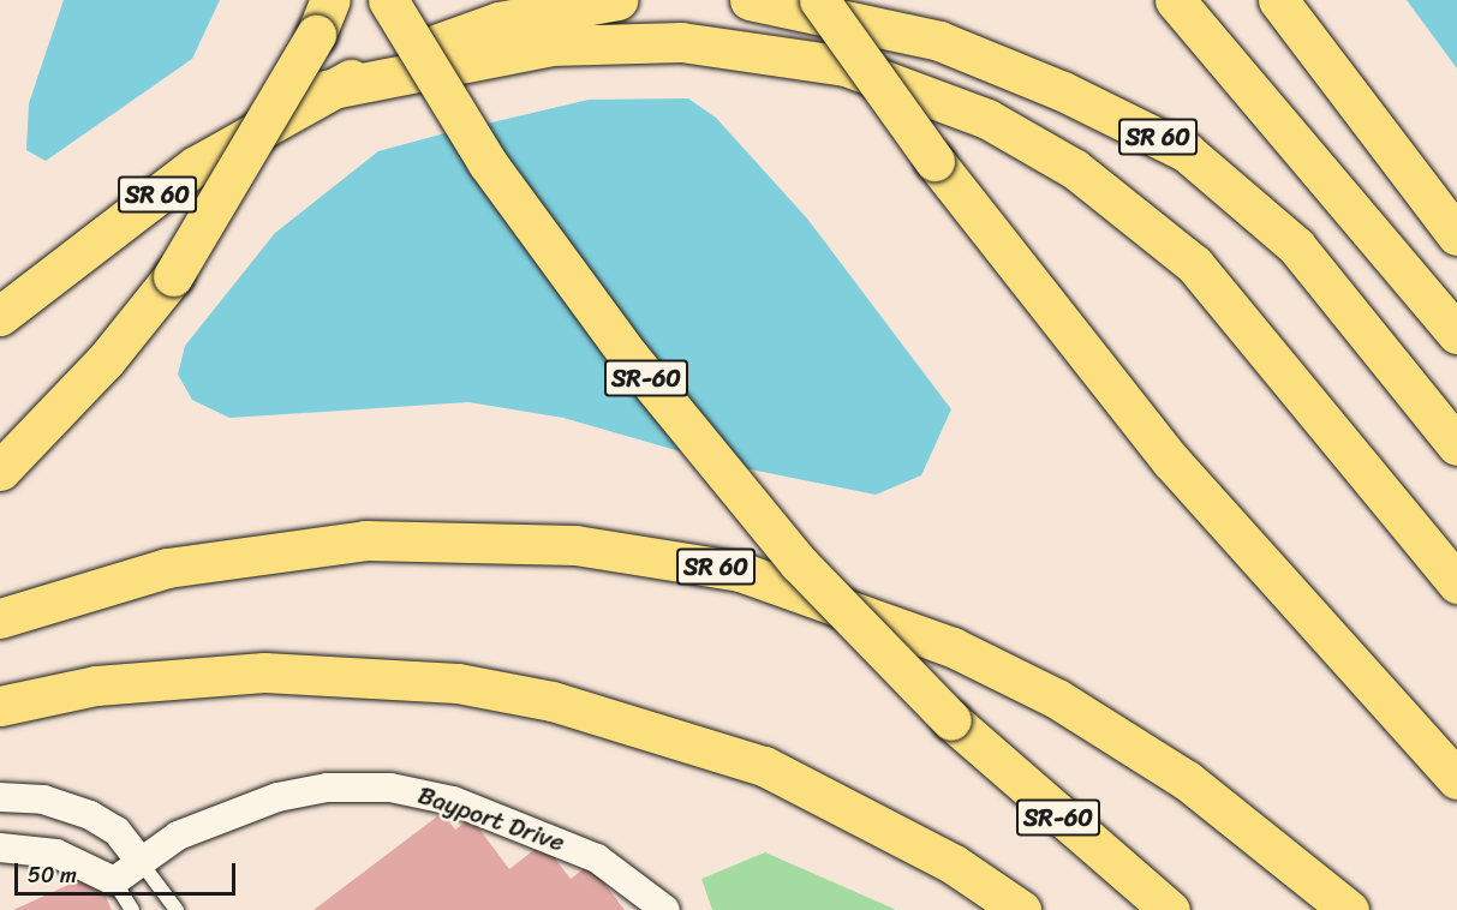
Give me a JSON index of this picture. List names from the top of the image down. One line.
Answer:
{"streets":{"highway":["SR 60","SR-60"],"street":["Bayport Drive"]},"scale_bar":"50 m"}
